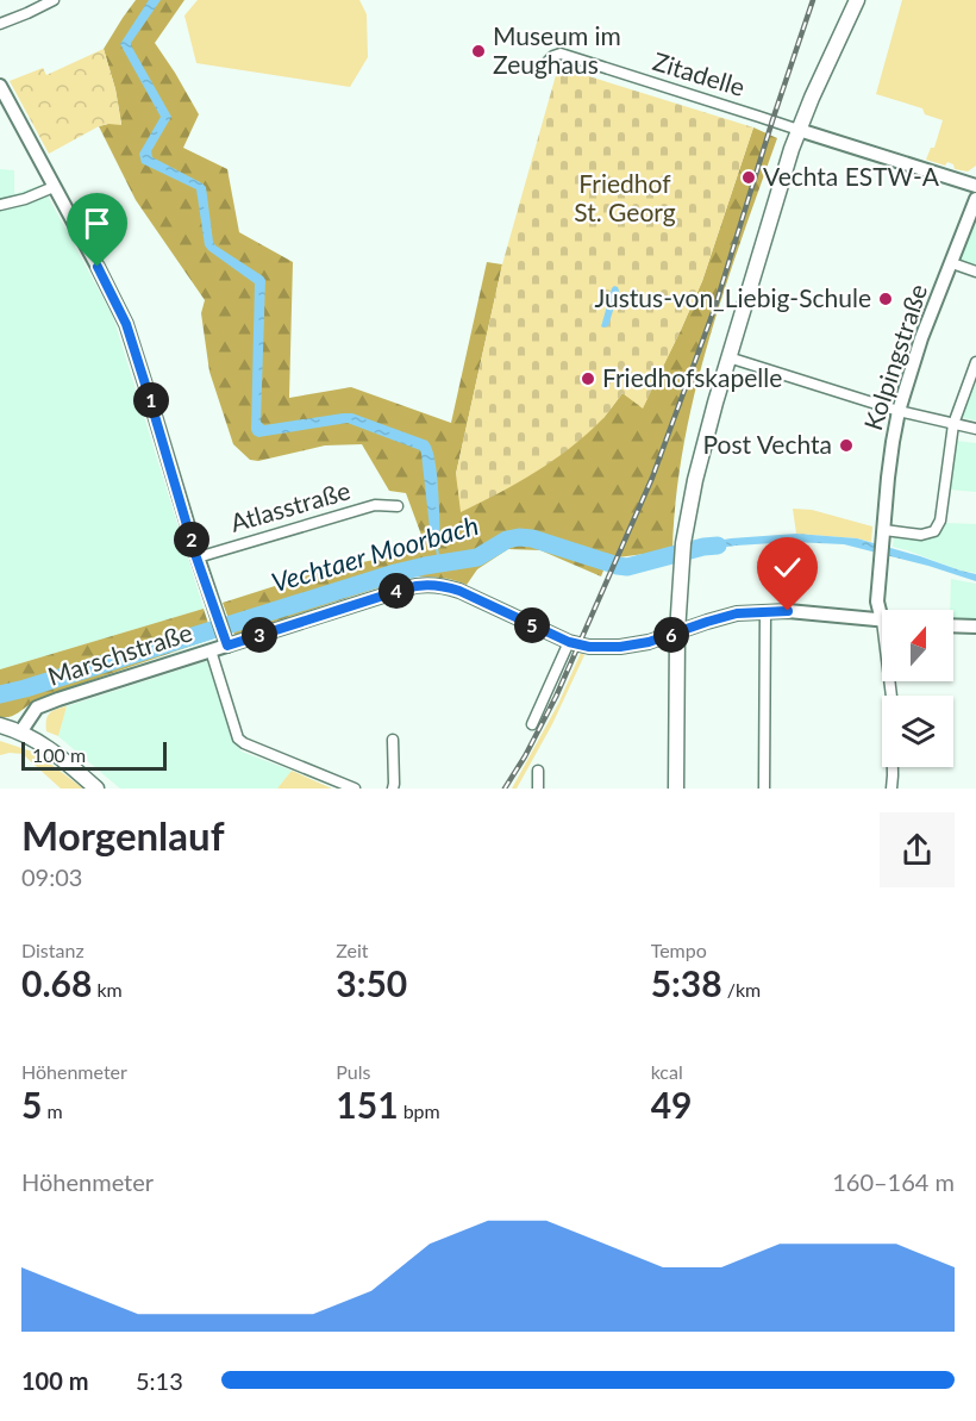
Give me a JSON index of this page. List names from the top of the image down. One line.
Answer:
{"streets":{"street":["Zitadelle","Kolpingstraße","Atlasstraße","Marschstraße"]},"crossings":[["Kolpingstraße","Marschstraße"]],"water":["Vechtaer Moorbach"],"parks":["Friedhof St. Georg"],"places":["Museum im Zeughaus","Vechta ESTW-A","Justus-von_Liebig-Schule","Friedhofskapelle","Post Vechta"],"scale_bar":"100 m","north":"top","page":{"pins":["1","2","4","5","3","6"],"scale":"100 m","heading":["Morgenlauf","09:03"],"stats":[["Distanz","0.68 km"],["Zeit","3:50"],["Tempo","5:38 /km"],["Höhenmeter","5 m"],["Puls","151 bpm"],["kcal","49"]],"chart":["Höhenmeter","160–164 m"],"list":[{"name":"100 m","note":"5:13"}]}}
